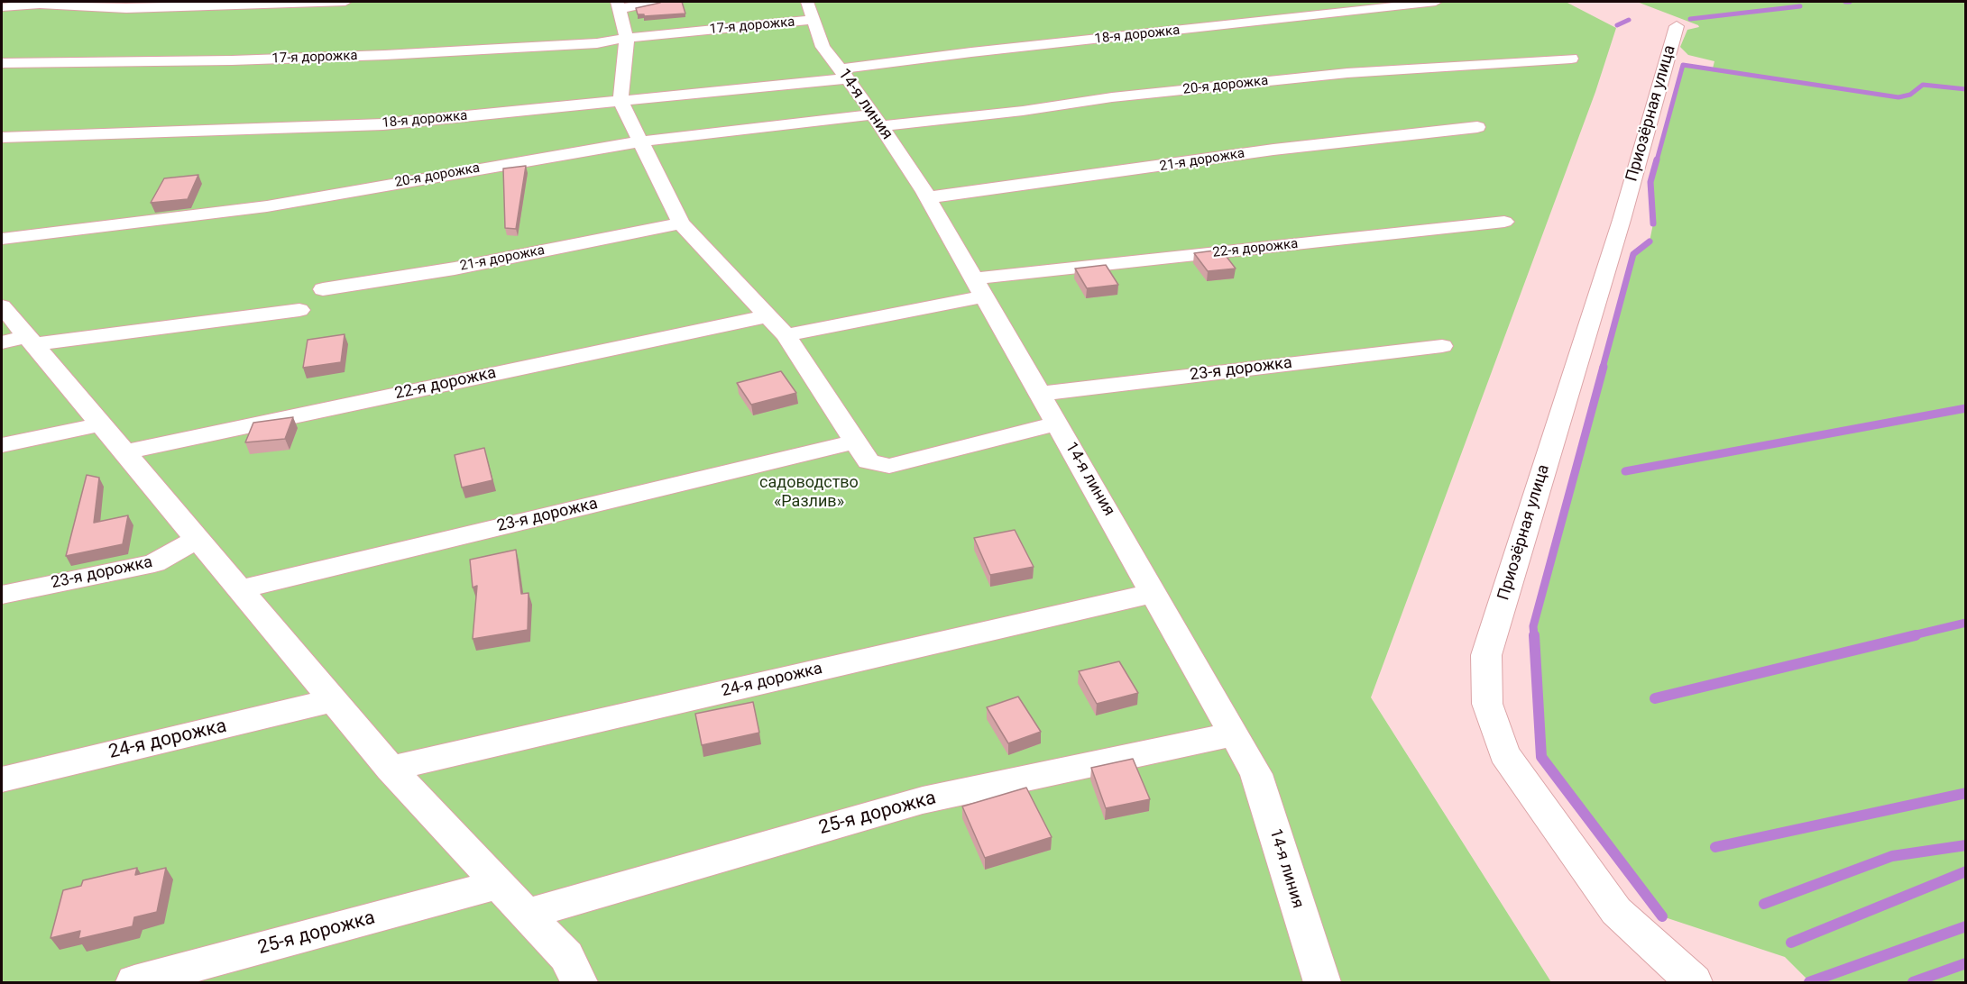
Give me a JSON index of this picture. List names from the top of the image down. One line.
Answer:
{"streets":{"street":["17-я дорожка","18-я дорожка","20-я дорожка","14-я линия","Приозёрная улица","21-я дорожка","22-я дорожка","23-я дорожка","24-я дорожка","25-я дорожка"]},"crossings":[["17-я дорожка","14-я линия"],["18-я дорожка","14-я линия"],["20-я дорожка","14-я линия"],["14-я линия","21-я дорожка"],["14-я линия","22-я дорожка"],["14-я линия","23-я дорожка"],["14-я линия","24-я дорожка"],["14-я линия","25-я дорожка"]],"parks":["садоводство «Разлив»"]}
